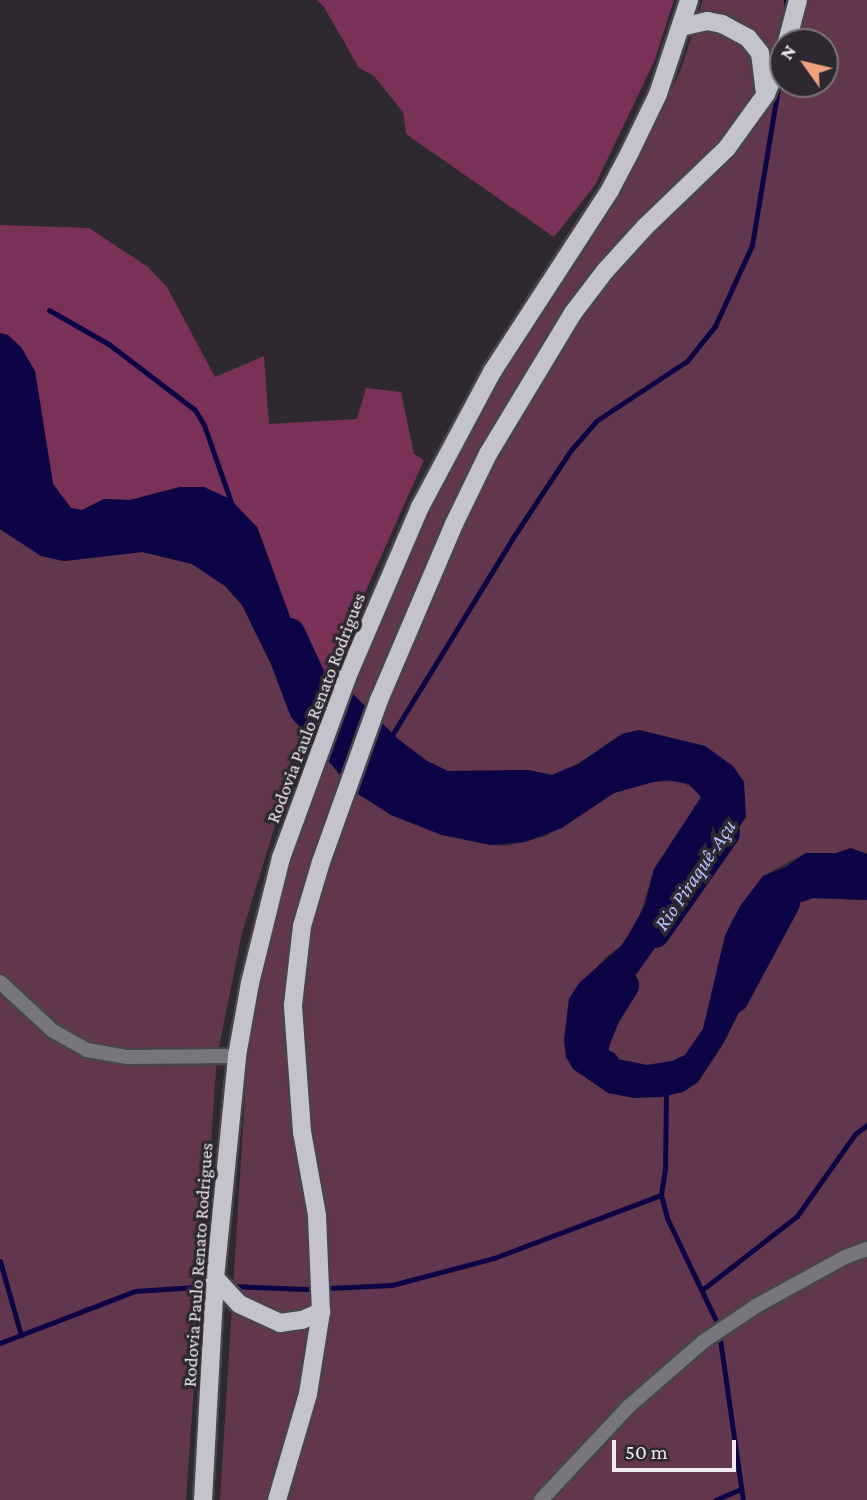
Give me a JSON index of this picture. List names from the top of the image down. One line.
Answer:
{"streets":{"main road":["Rodovia Paulo Renato Rodrigues"]},"water":["Rio Piraquê-Açu"],"scale_bar":"50 m","north":"top left"}
